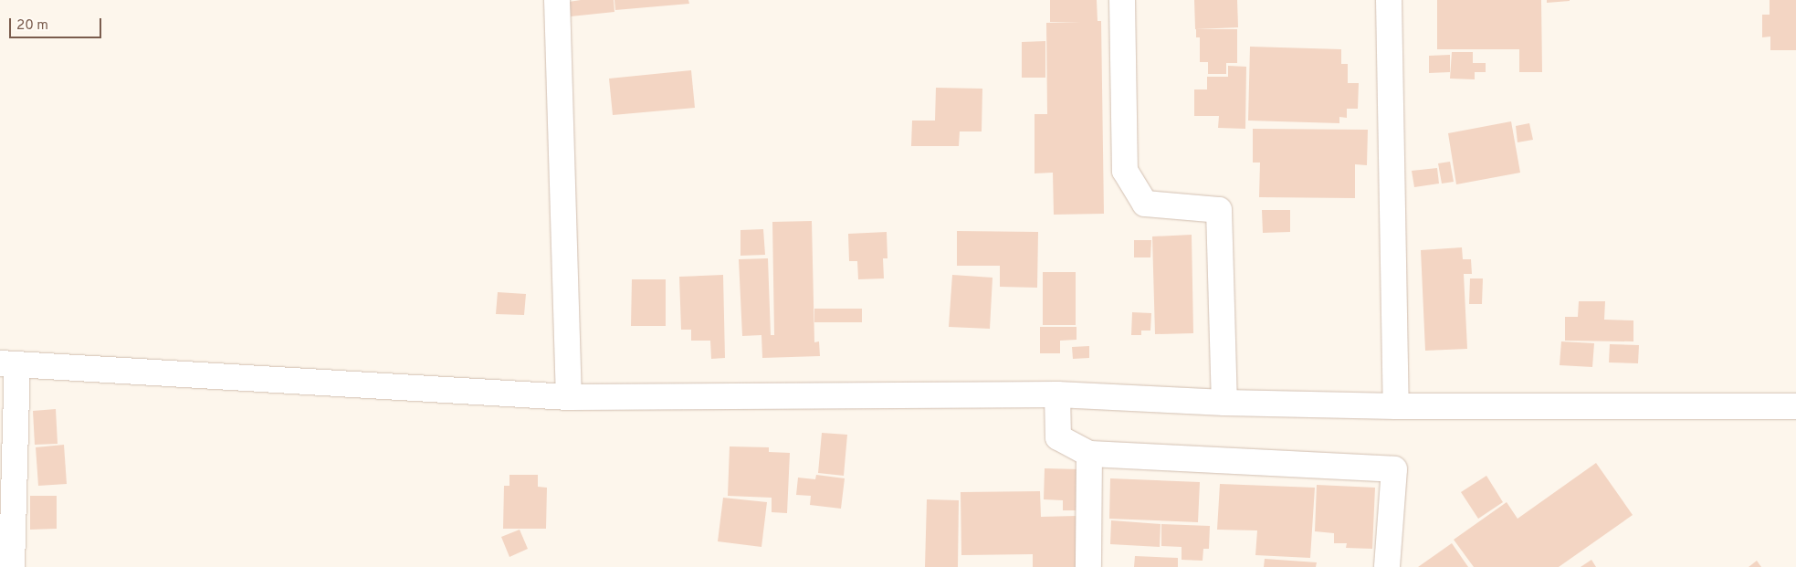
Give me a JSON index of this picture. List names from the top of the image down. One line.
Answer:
{"scale_bar":"20 m"}
